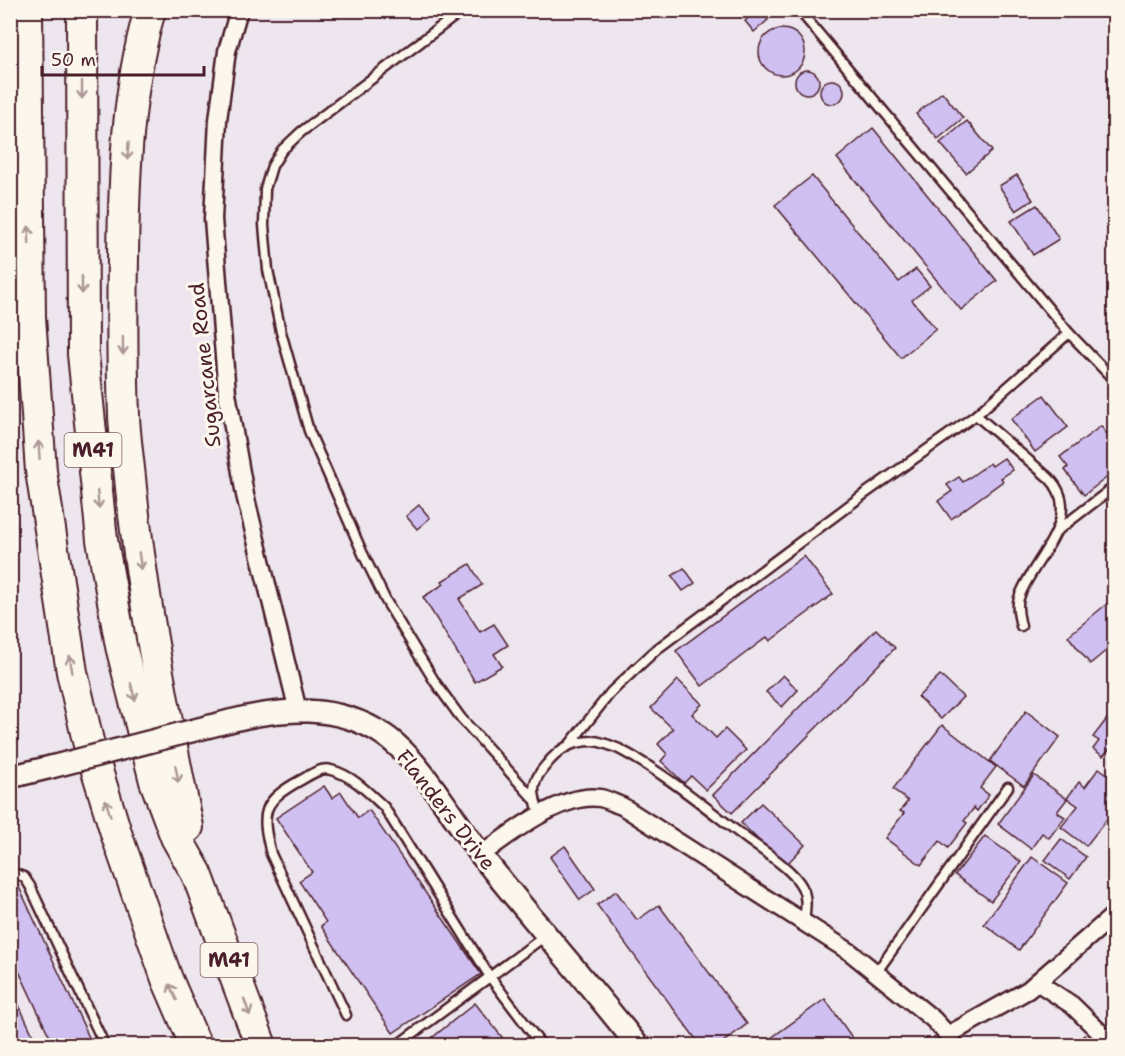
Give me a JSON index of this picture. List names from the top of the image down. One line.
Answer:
{"streets":{"highway":["M41"],"street":["Sugarcane Road","Flanders Drive"]},"crossings":[["Sugarcane Road","Flanders Drive"]],"scale_bar":"50 m"}
